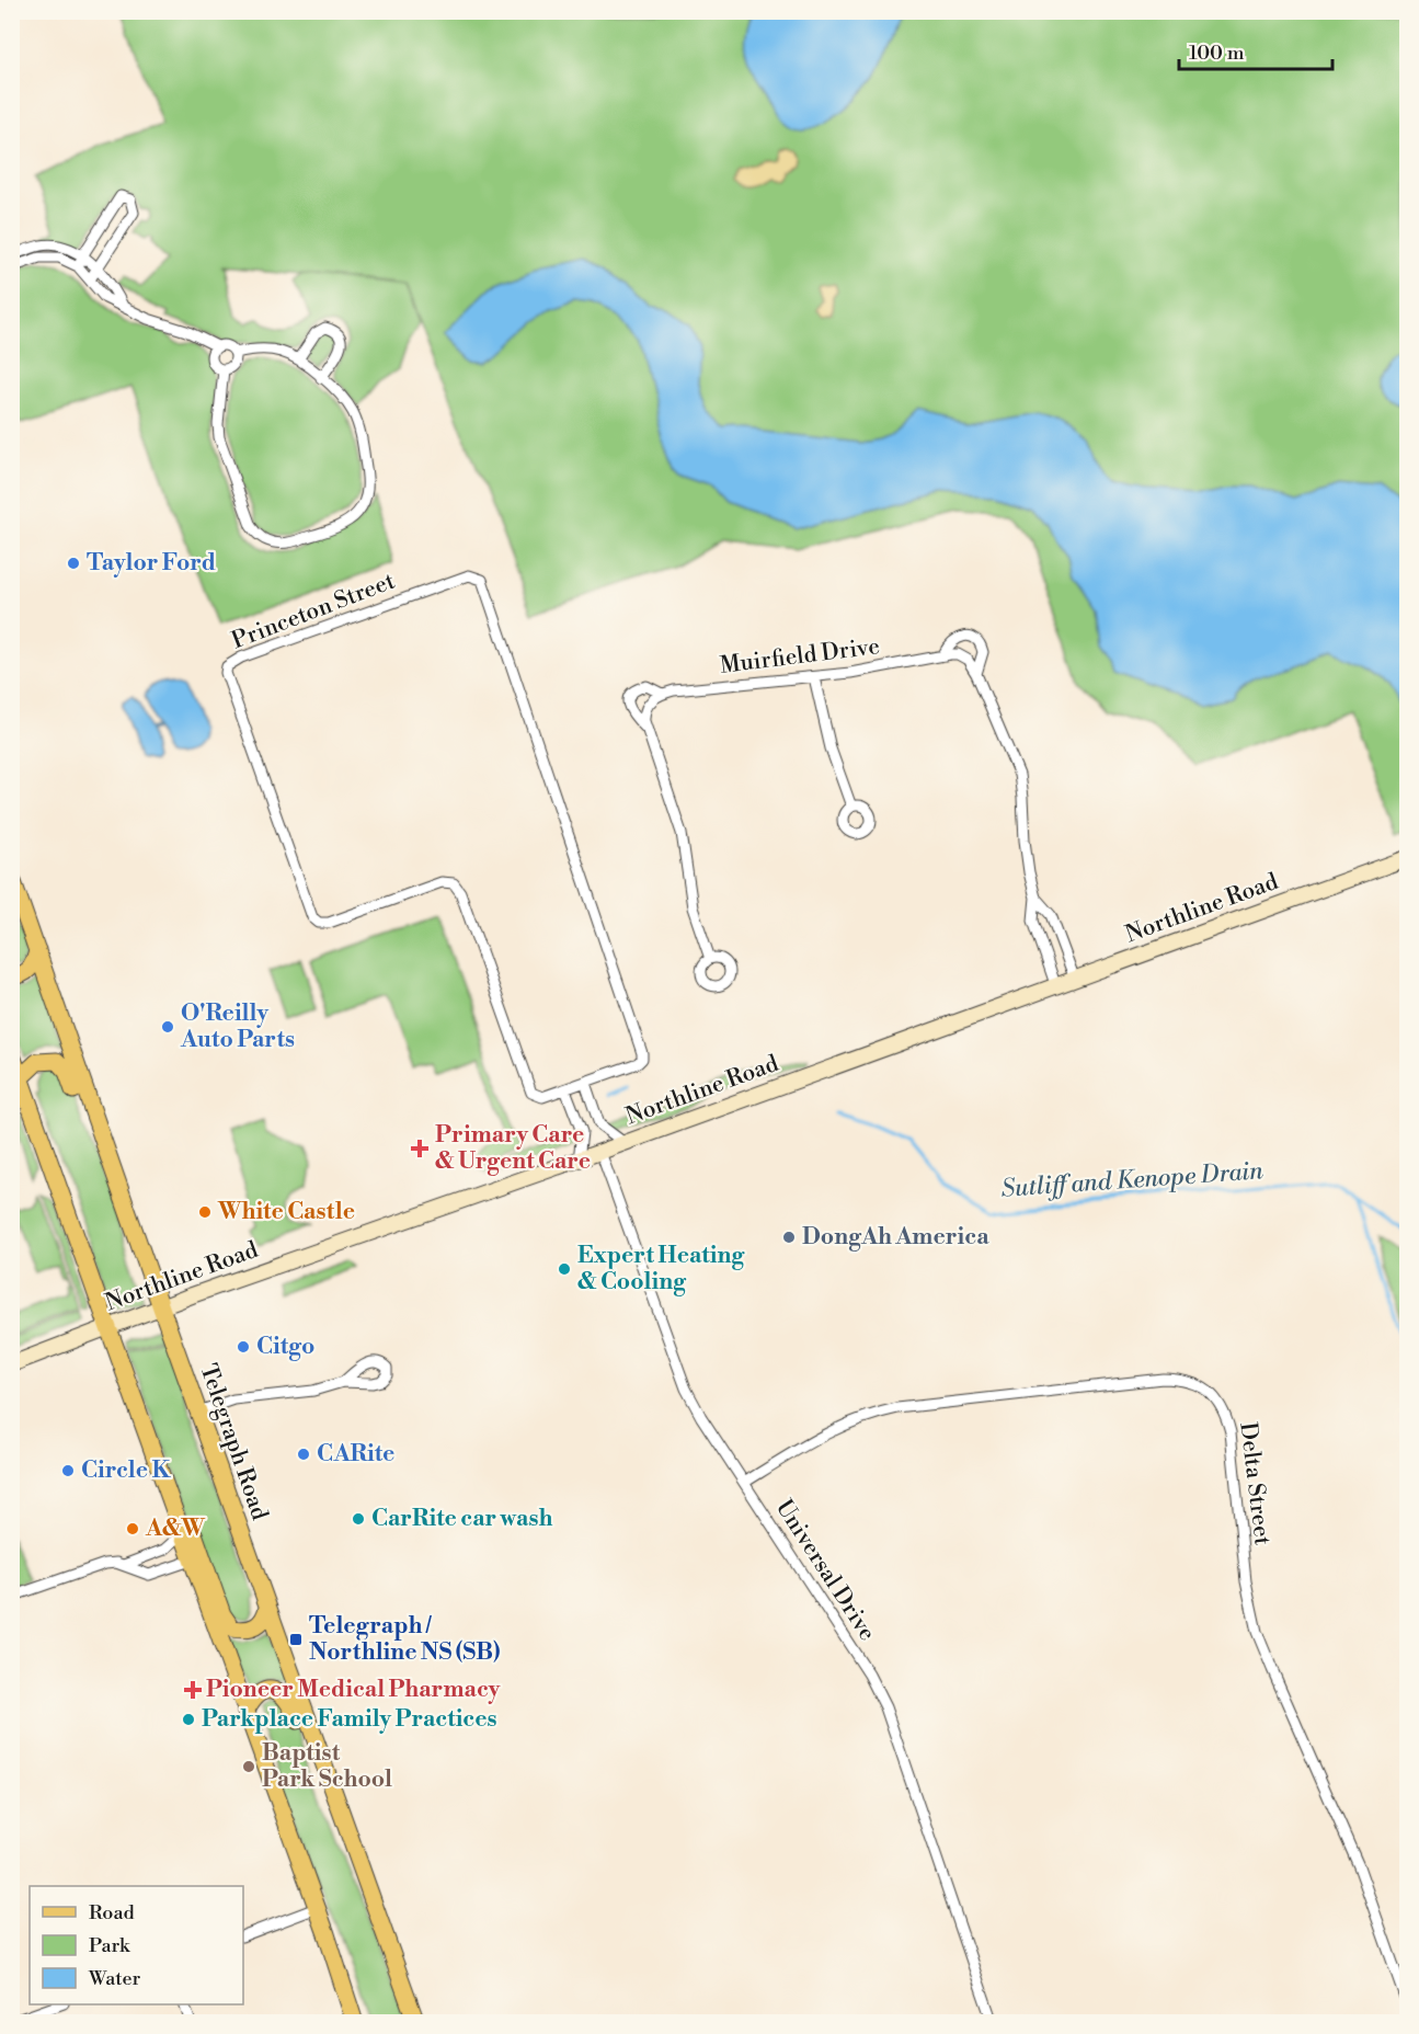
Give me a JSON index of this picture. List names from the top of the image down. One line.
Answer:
{"streets":{"main road":["Northline Road","Telegraph Road"],"street":["Princeton Street","Muirfield Drive","Delta Street","Universal Drive"]},"crossings":[["Northline Road","Telegraph Road"],["Northline Road","Universal Drive"],["Delta Street","Universal Drive"]],"water":["Sutliff and Kenope Drain"],"places":{"other":["Taylor Ford","O'Reilly Auto Parts","White Castle","DongAh America","Expert Heating & Cooling","Citgo","CARite","Circle K","CarRite car wash","A&W","Parkplace Family Practices","Baptist Park School"],"health":["Primary Care & Urgent Care","Pioneer Medical Pharmacy"],"transit":["Telegraph / Northline NS (SB)"]},"legend":["Road","Park","Water"],"scale_bar":"100 m"}
